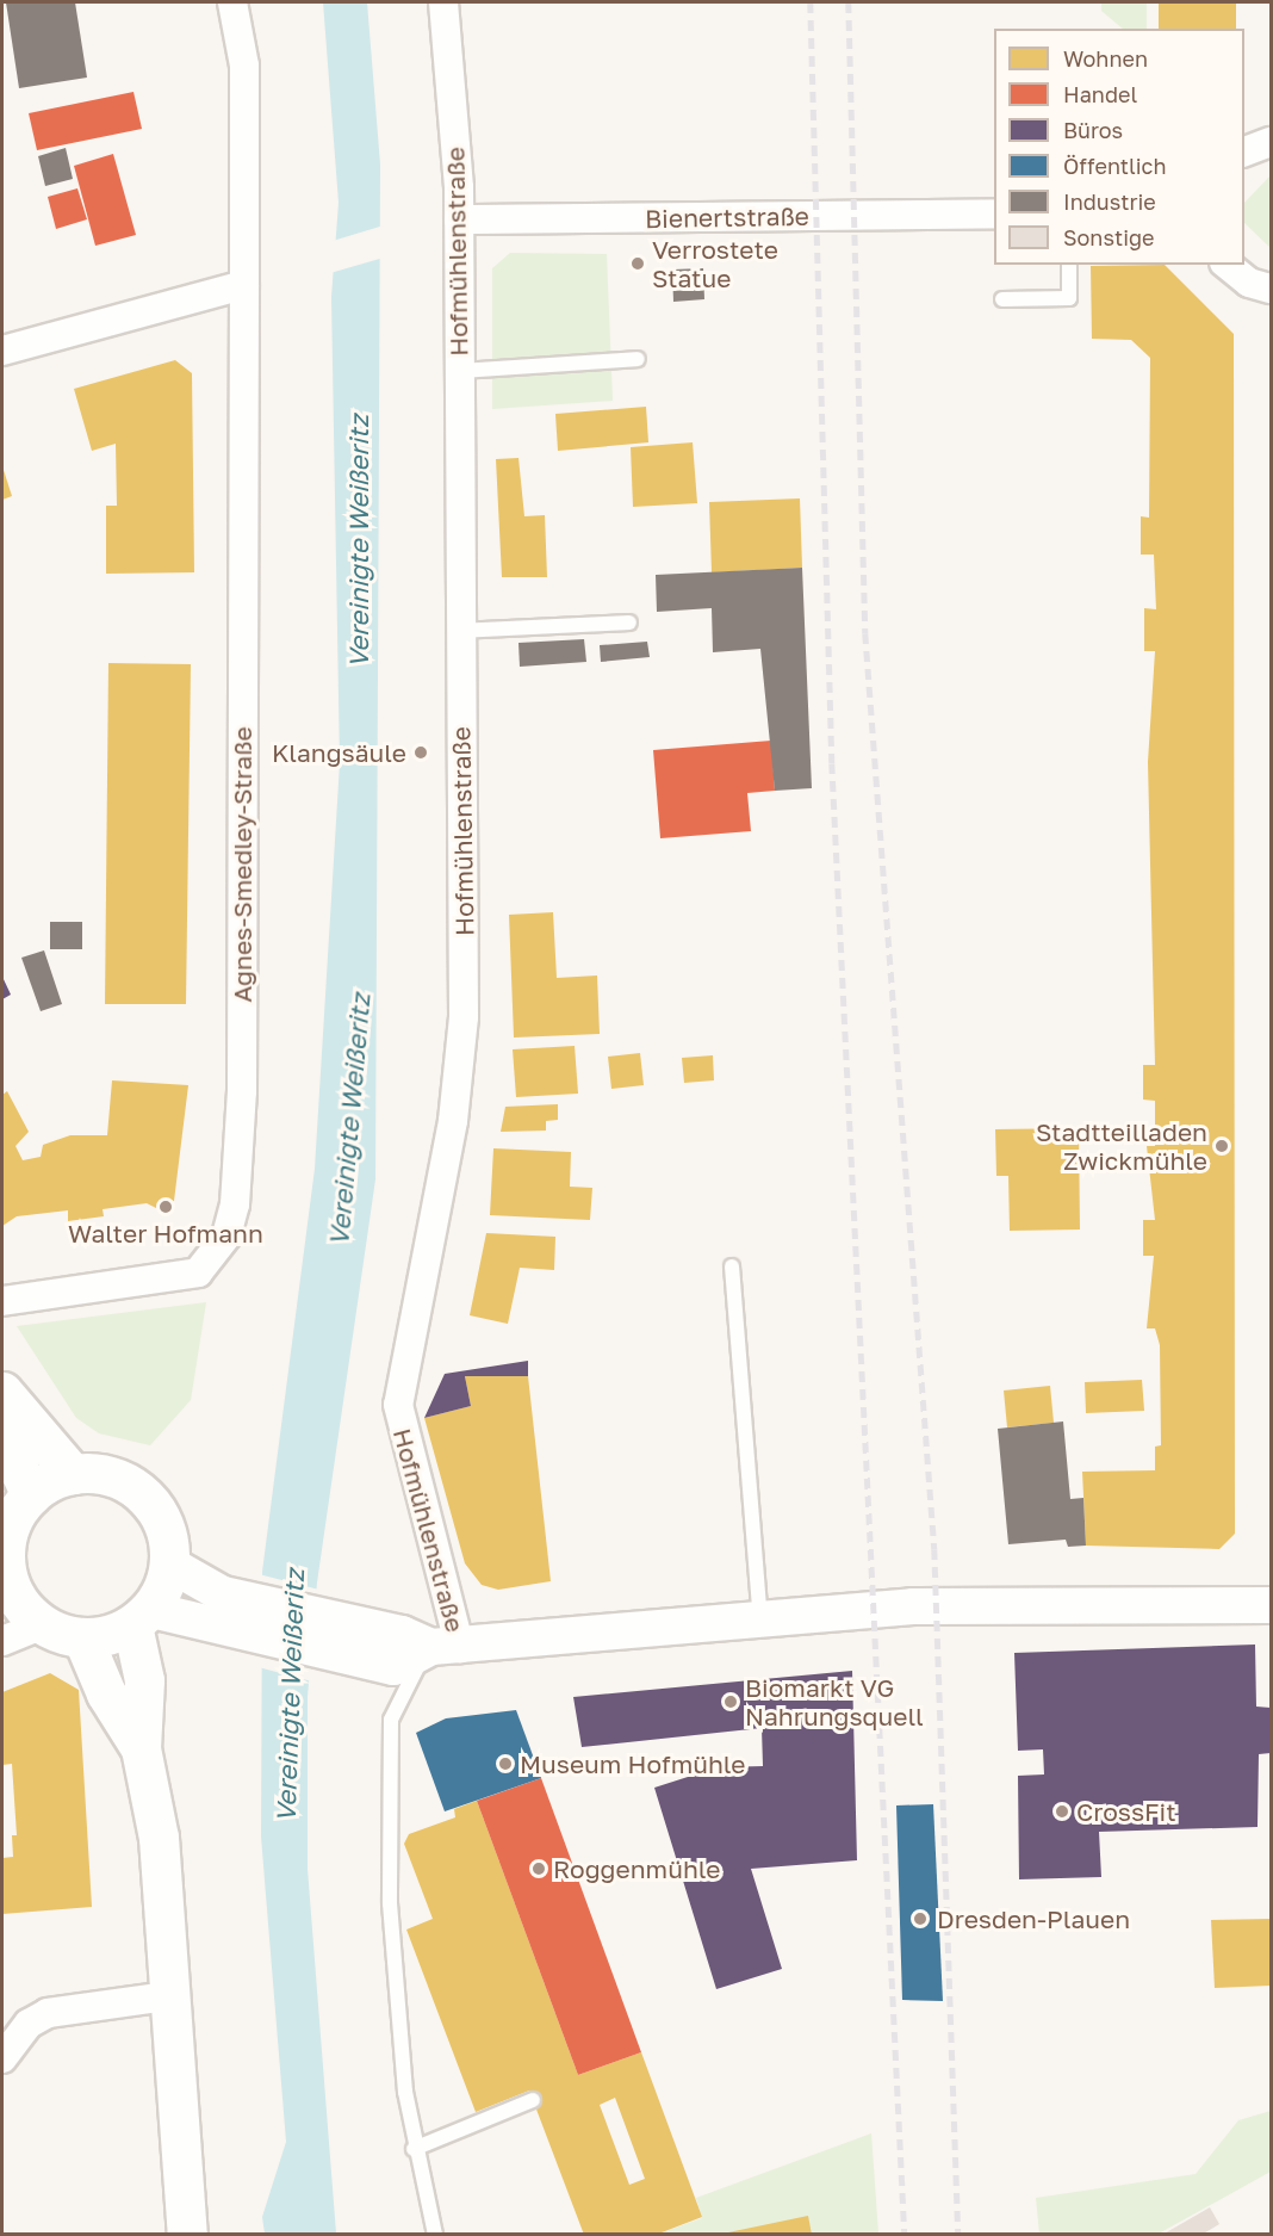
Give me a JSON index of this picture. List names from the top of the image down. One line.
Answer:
{"streets":{"street":["Bienertstraße","Hofmühlenstraße","Agnes-Smedley-Straße"]},"crossings":[["Bienertstraße","Hofmühlenstraße"]],"water":["Vereinigte Weißeritz"],"places":["Verrostete Statue","Klangsäule","Stadtteilladen Zwickmühle","Walter Hofmann","Biomarkt VG Nahrungsquell","Museum Hofmühle","CrossFit","Roggenmühle","Dresden-Plauen"],"legend":["Wohnen","Handel","Büros","Öffentlich","Industrie","Sonstige"]}
